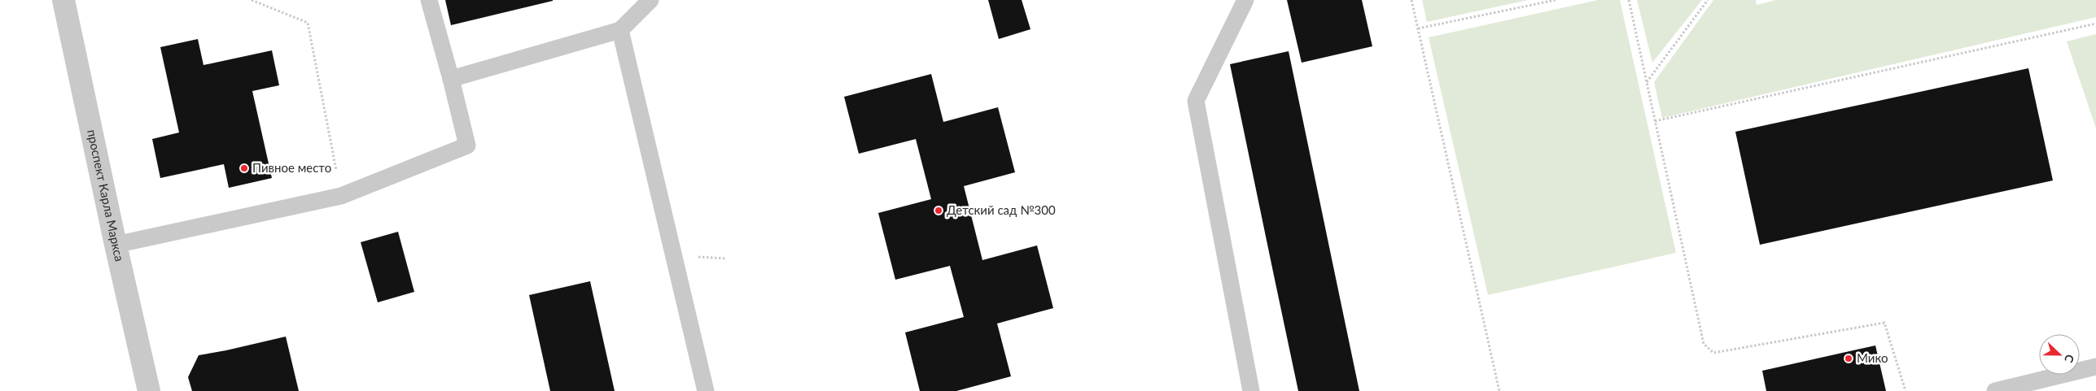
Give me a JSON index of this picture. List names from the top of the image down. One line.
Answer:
{"streets":{"street":["проспект Карла Маркса"]},"places":["Пивное место","Детский сад №300","Мико"],"north":"right"}
